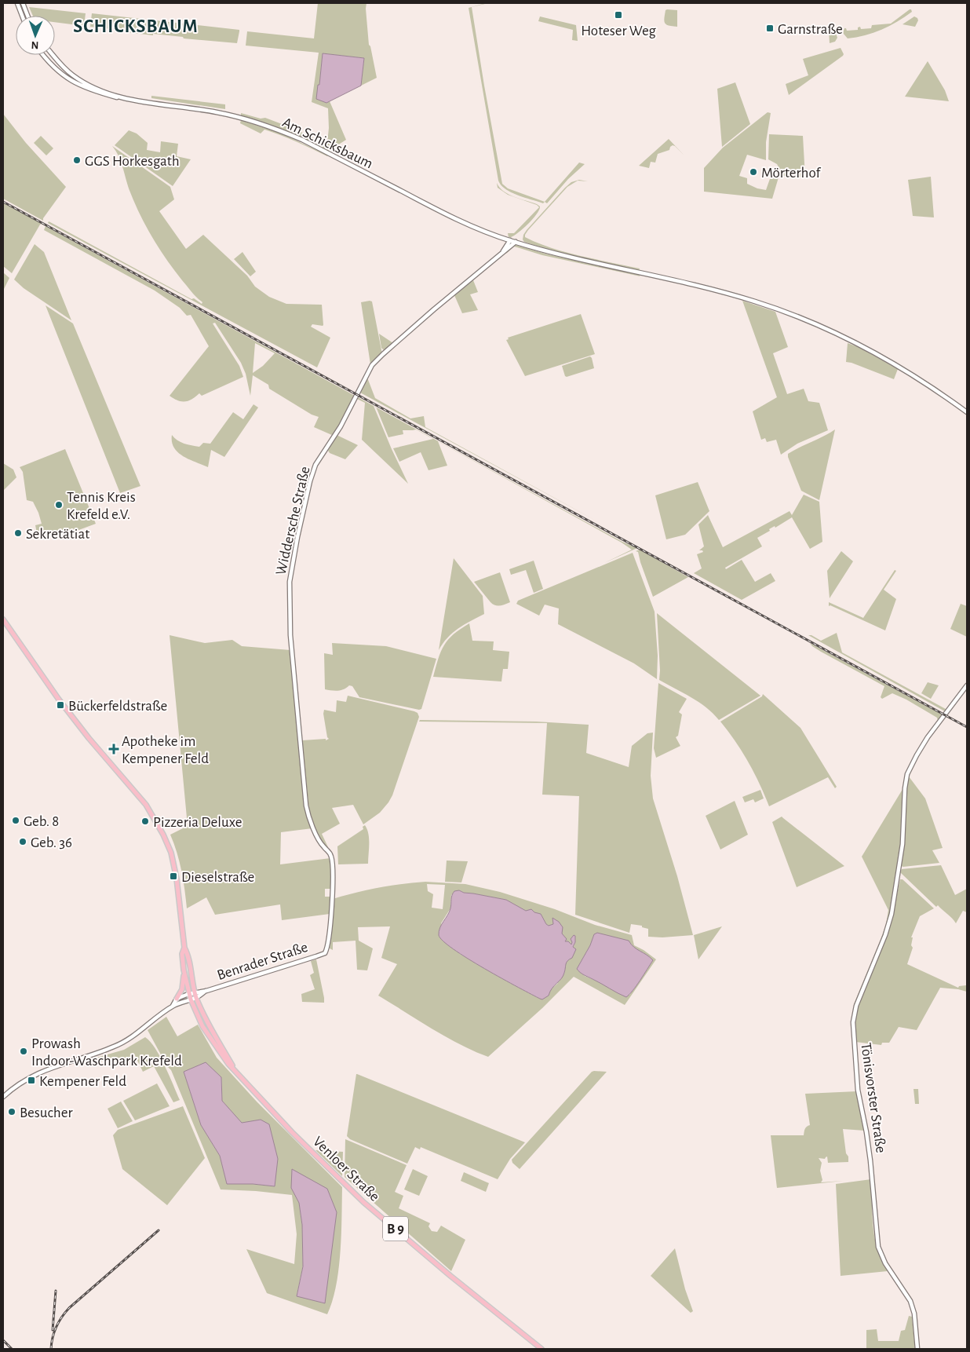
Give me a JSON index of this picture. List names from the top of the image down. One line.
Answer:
{"streets":{"main road":["Venloer Straße","B 9"],"street":["Am Schicksbaum","Widdersche Straße","Benrader Straße","Tönisvorster Straße"]},"crossings":[["Am Schicksbaum","Widdersche Straße"],["Widdersche Straße","Benrader Straße"],["Benrader Straße","Venloer Straße"]],"districts":["SCHICKSBAUM"],"places":{"transit":["Hoteser Weg","Garnstraße","Bückerfeldstraße","Dieselstraße","Kempener Feld"],"other":["GGS Horkesgath","Mörterhof","Tennis Kreis Krefeld e.V.","Sekretätiat","Geb. 8","Pizzeria Deluxe","Geb. 36","Prowash Indoor-Waschpark Krefeld","Besucher"],"health":["Apotheke im Kempener Feld"]},"north":"bottom"}
